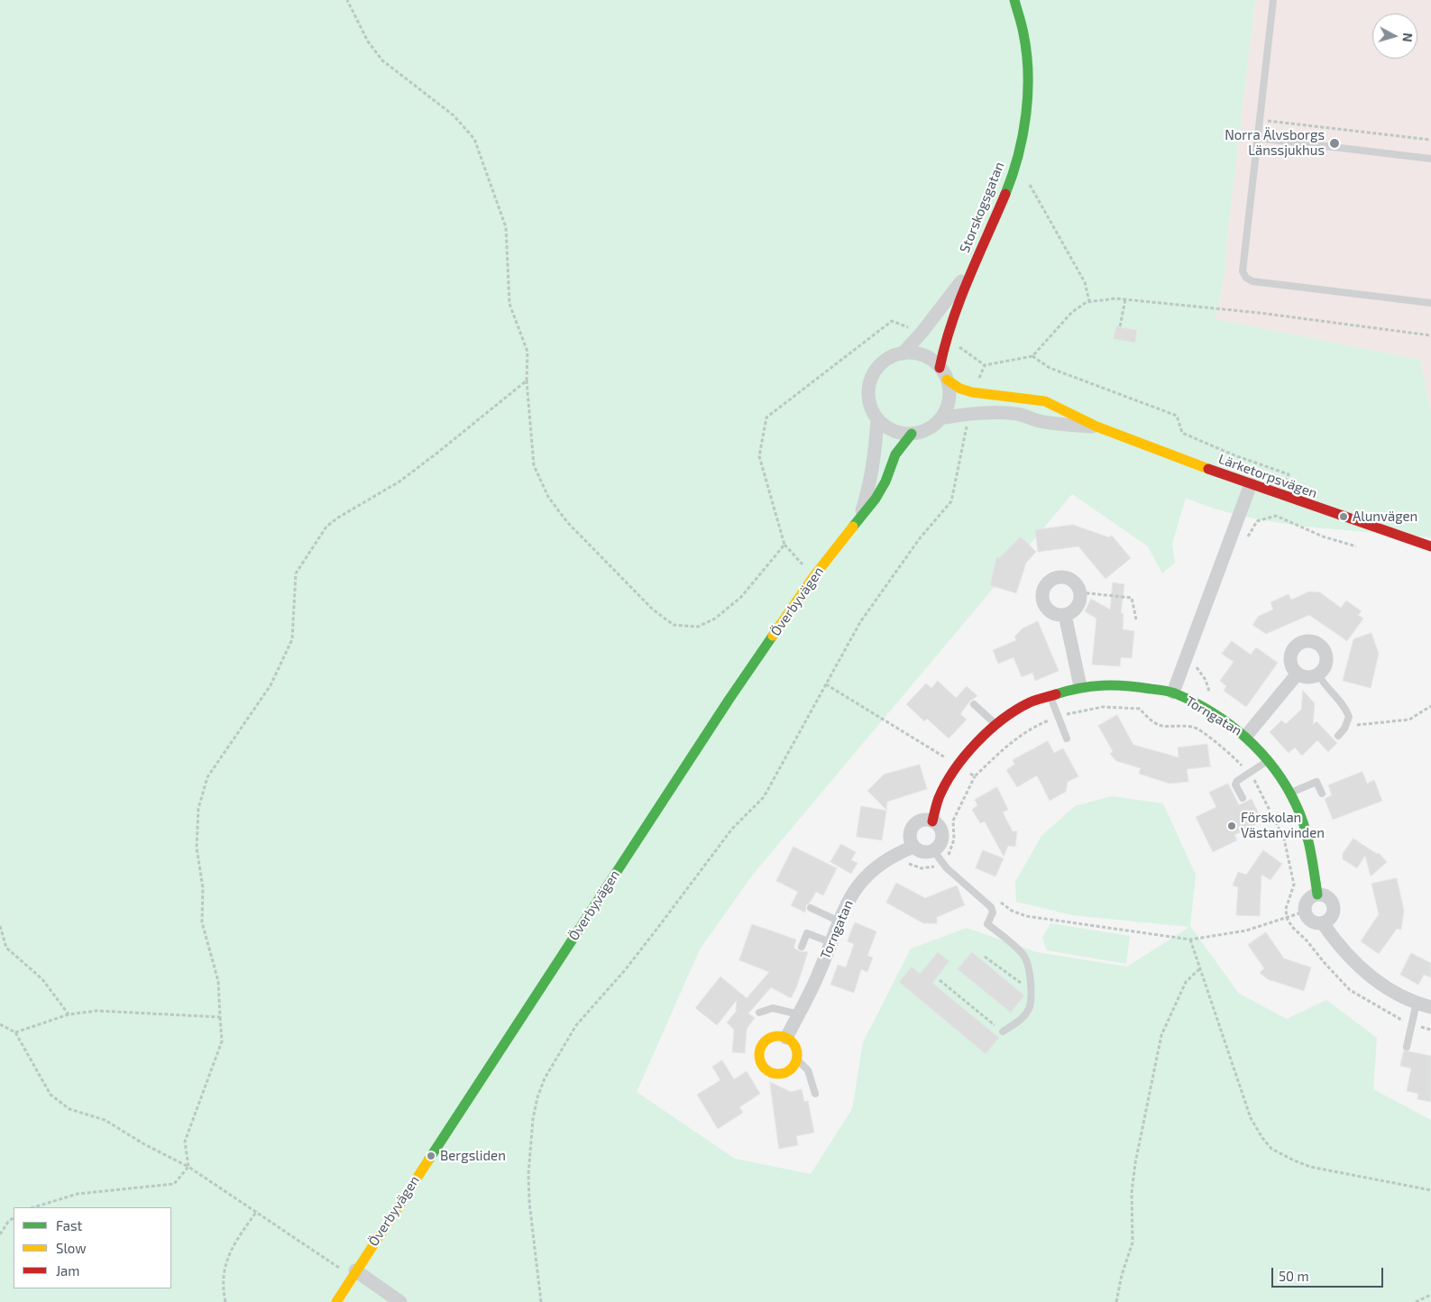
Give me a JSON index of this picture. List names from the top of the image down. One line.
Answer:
{"streets":{"street":["Storskogsgatan","Lärketorpsvägen","Överbyvägen","Torngatan"]},"crossings":[["Storskogsgatan","Lärketorpsvägen"],["Storskogsgatan","Överbyvägen"],["Lärketorpsvägen","Överbyvägen"]],"places":["Norra Älvsborgs Länssjukhus","Alunvägen","Förskolan Västanvinden","Bergsliden"],"legend":["Fast","Slow","Jam"],"scale_bar":"50 m","north":"right"}
